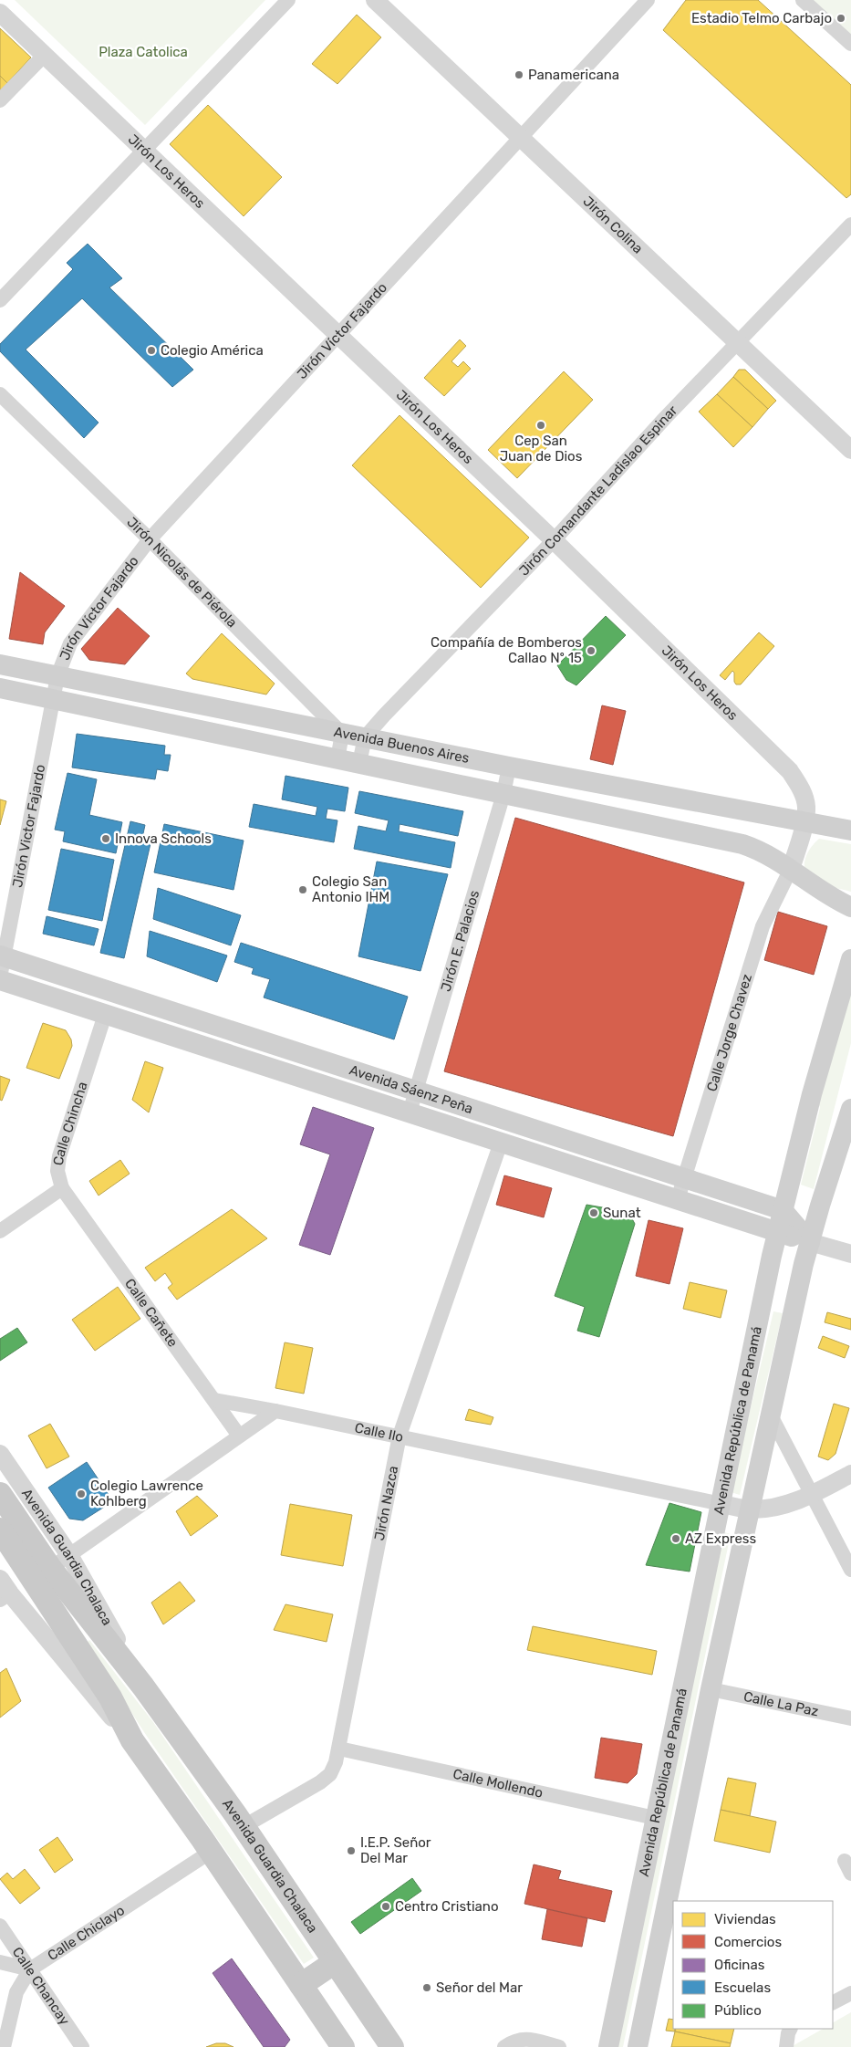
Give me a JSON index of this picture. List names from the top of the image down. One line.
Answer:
{"streets":{"main road":["Avenida Buenos Aires","Avenida Sáenz Peña","Avenida República de Panamá","Avenida Guardia Chalaca"],"street":["Jirón Los Heros","Jirón Colina","Jirón Víctor Fajardo","Jirón Comandante Ladislao Espinar","Jirón Nicolás de Piérola","Jirón Victor Fajardo","Jirón E. Palacios","Calle Jorge Chavez","Calle Chincha","Calle Cañete","Calle Ilo","Jirón Nazca","Calle La Paz","Calle Mollendo","Calle Chiclayo","Calle Chancay"]},"crossings":[["Jirón Los Heros","Jirón Víctor Fajardo"],["Jirón Los Heros","Jirón Comandante Ladislao Espinar"],["Jirón Los Heros","Avenida Buenos Aires"],["Jirón Los Heros","Calle Jorge Chavez"],["Jirón Colina","Jirón Víctor Fajardo"],["Jirón Colina","Jirón Comandante Ladislao Espinar"],["Jirón Víctor Fajardo","Jirón Nicolás de Piérola"],["Jirón Víctor Fajardo","Avenida Buenos Aires"],["Jirón Víctor Fajardo","Jirón Victor Fajardo"],["Jirón Comandante Ladislao Espinar","Avenida Buenos Aires"],["Jirón Nicolás de Piérola","Avenida Buenos Aires"],["Avenida Buenos Aires","Jirón Victor Fajardo"],["Avenida Buenos Aires","Jirón E. Palacios"],["Avenida Buenos Aires","Calle Jorge Chavez"],["Jirón Victor Fajardo","Avenida Sáenz Peña"],["Jirón E. Palacios","Avenida Sáenz Peña"],["Calle Jorge Chavez","Avenida Sáenz Peña"],["Avenida Sáenz Peña","Calle Chincha"],["Avenida Sáenz Peña","Avenida República de Panamá"],["Avenida Sáenz Peña","Jirón Nazca"],["Calle Chincha","Calle Cañete"],["Calle Cañete","Calle Ilo"],["Avenida República de Panamá","Calle Ilo"],["Avenida República de Panamá","Calle La Paz"],["Avenida República de Panamá","Calle Mollendo"],["Calle Ilo","Jirón Nazca"],["Jirón Nazca","Avenida Guardia Chalaca"],["Jirón Nazca","Calle Mollendo"],["Calle Chiclayo","Calle Chancay"]],"parks":["Plaza Catolica"],"places":["Estadio Telmo Carbajo","Panamericana","Colegio América","Cep San Juan de Dios","Compañía de Bomberos Callao Nº 15","Innova Schools","Colegio San Antonio IHM","Sunat","Colegio Lawrence Kohlberg","AZ Express","I.E.P. Señor Del Mar","Centro Cristiano","Señor del Mar"],"legend":["Viviendas","Comercios","Oficinas","Escuelas","Público"]}
